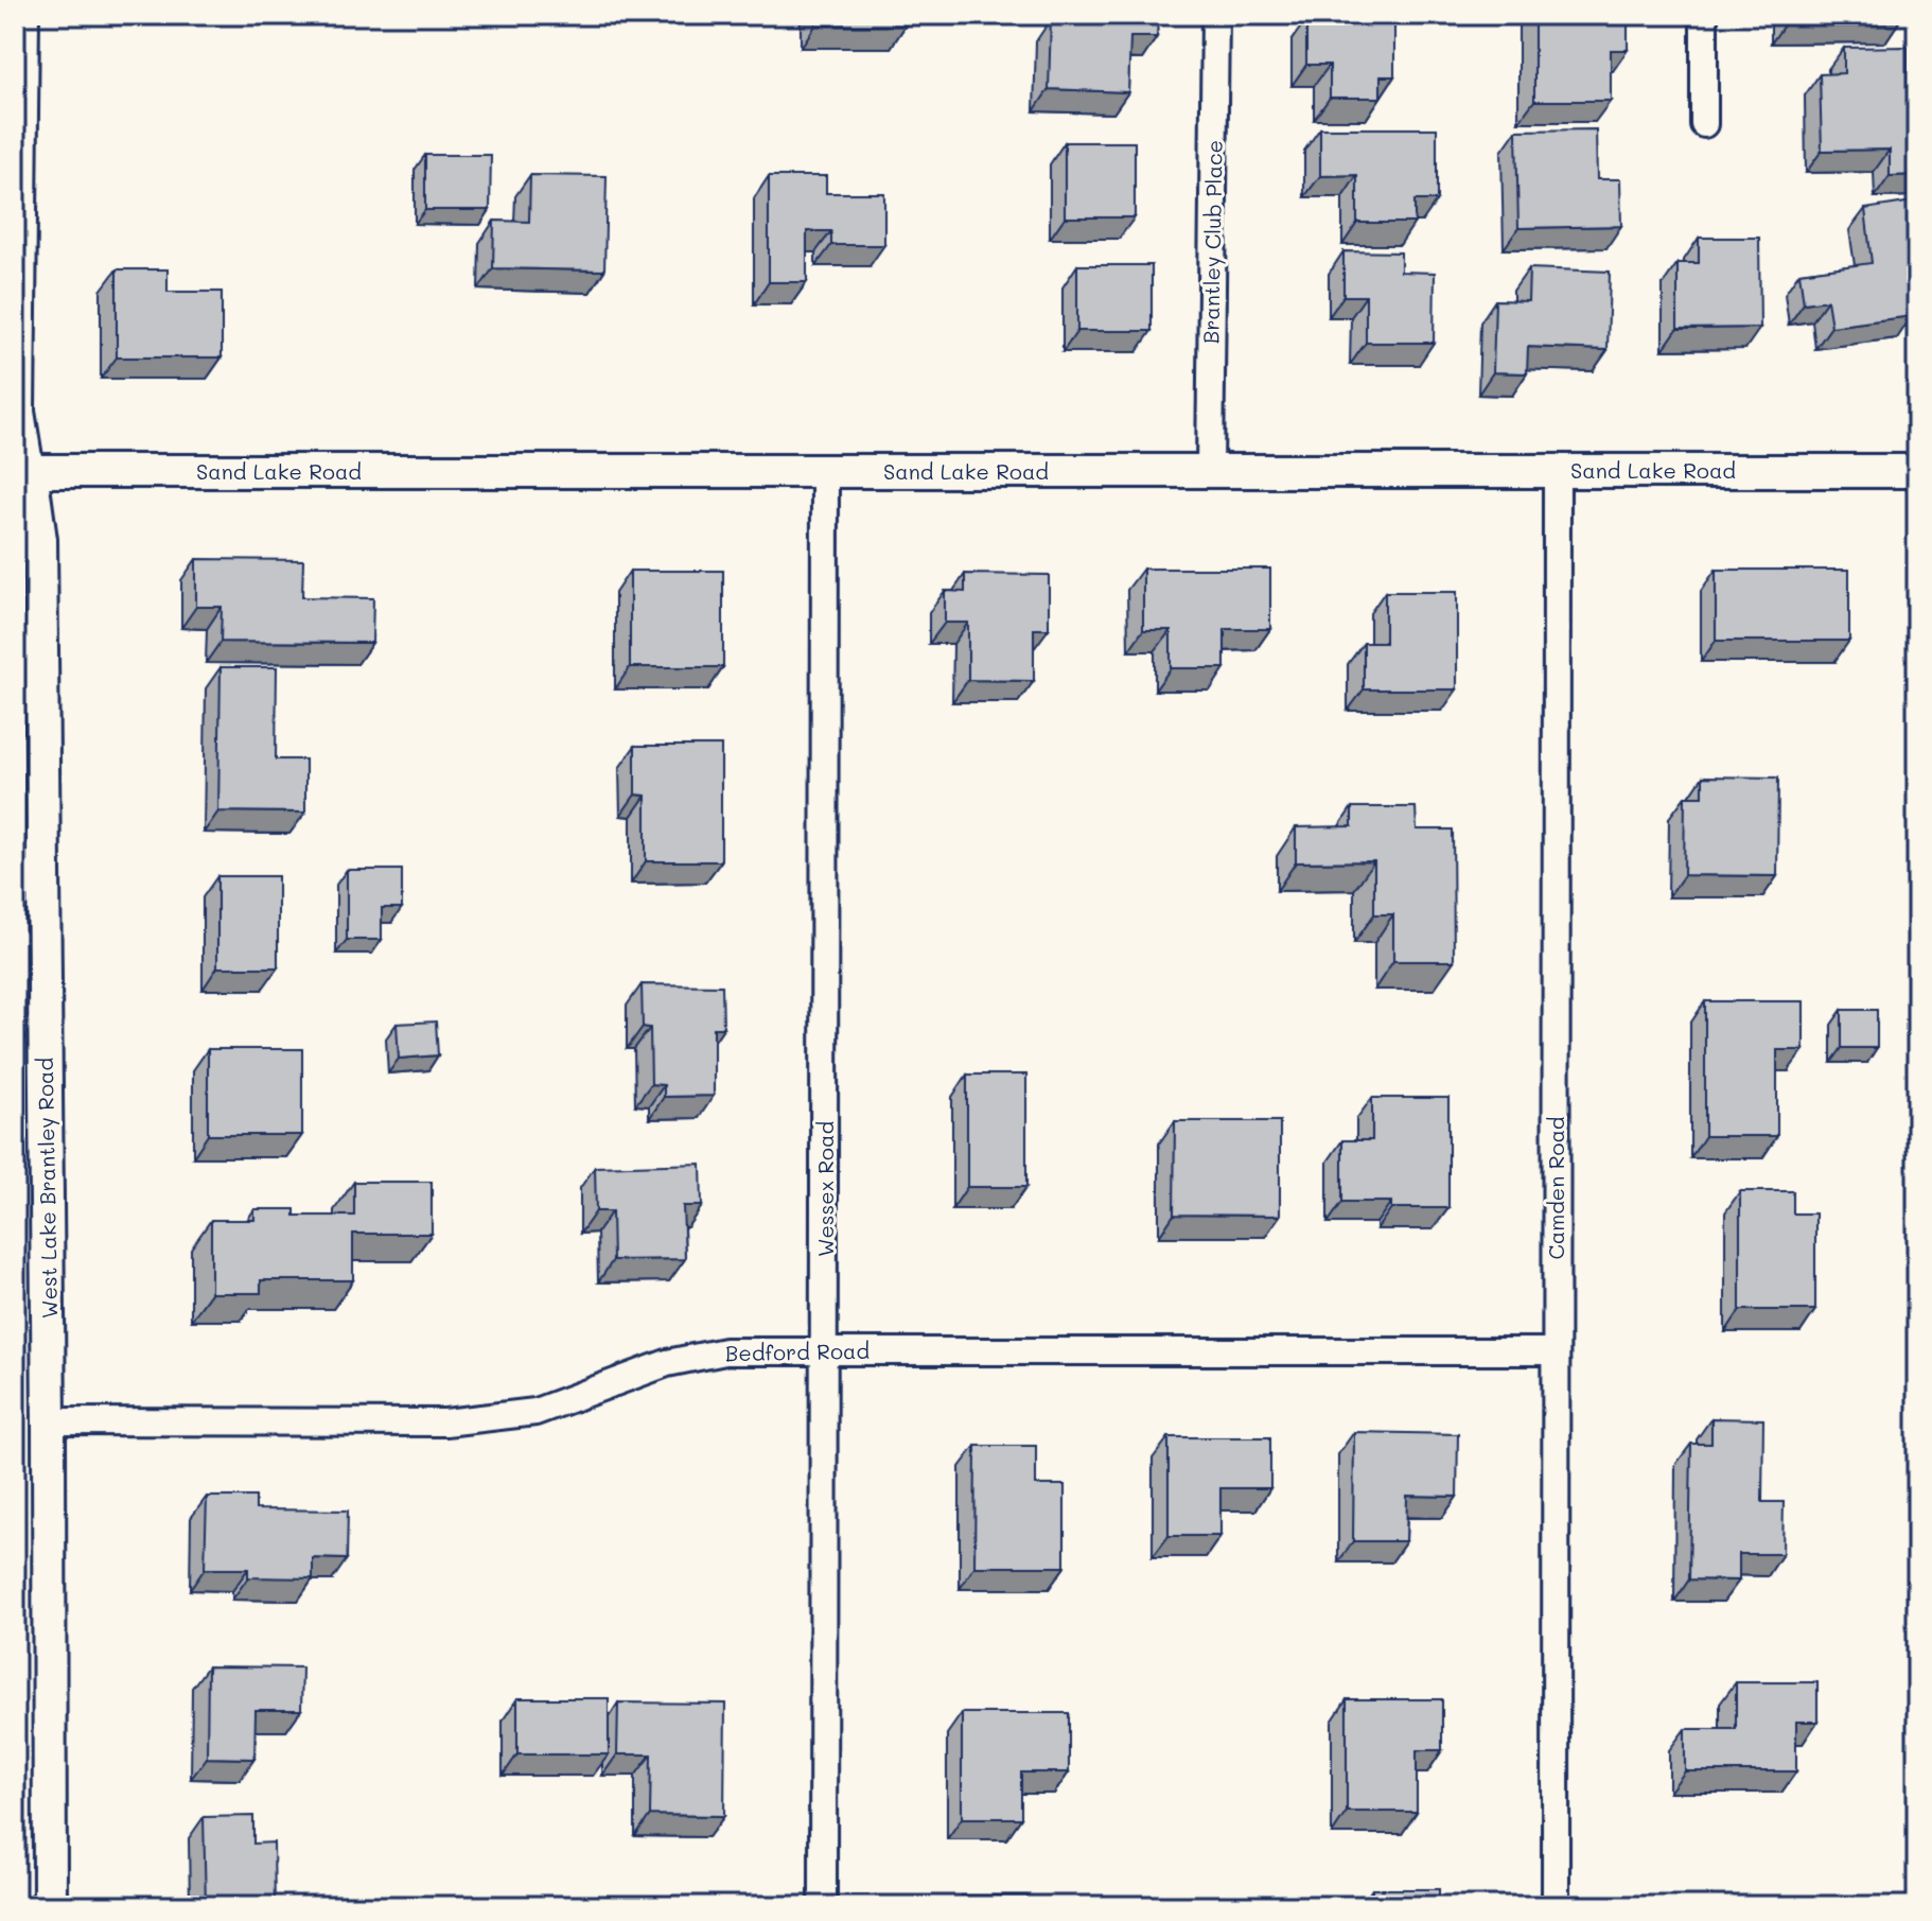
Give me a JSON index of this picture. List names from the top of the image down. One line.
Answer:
{"streets":{"street":["Brantley Club Place","Sand Lake Road","West Lake Brantley Road","Camden Road","Wessex Road","Bedford Road"]},"crossings":[["Brantley Club Place","Sand Lake Road"],["Sand Lake Road","West Lake Brantley Road"],["Sand Lake Road","Camden Road"],["Sand Lake Road","Wessex Road"],["West Lake Brantley Road","Bedford Road"],["Camden Road","Bedford Road"],["Wessex Road","Bedford Road"]]}
